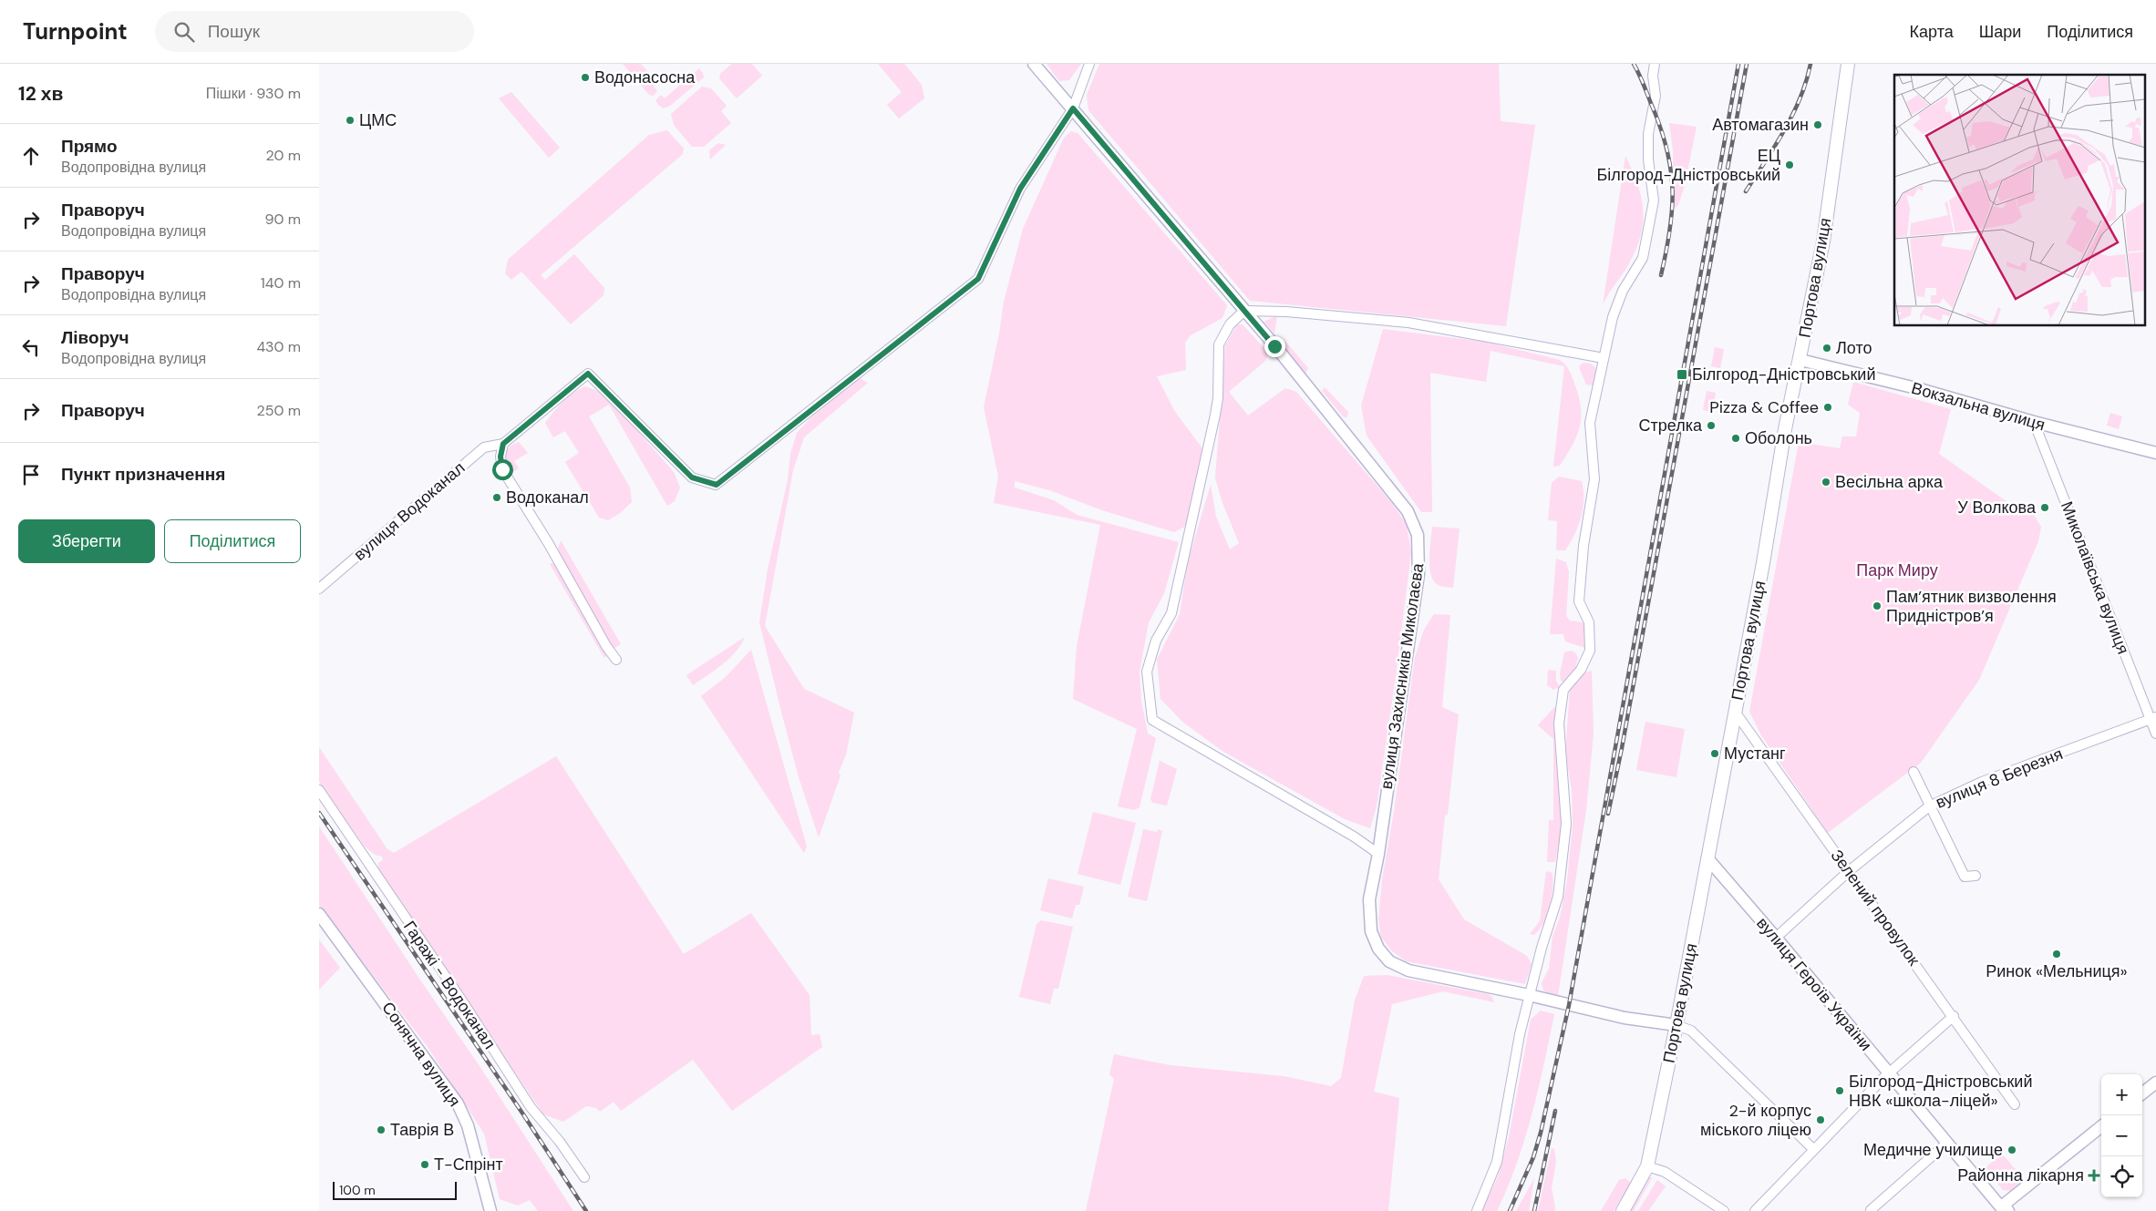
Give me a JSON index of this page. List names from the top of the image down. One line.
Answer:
{"streets":{"main road":["Портова вулиця"],"street":["Вокзальна вулиця","вулиця Водоканал","Миколаївська вулиця","вулиця Захисників Миколаєва","вулиця 8 Березня","Зелений провулок","вулиця Героїв України","Гаражі - Водоканал","Сонячна вулиця"]},"crossings":[["Портова вулиця","Вокзальна вулиця"],["Портова вулиця","вулиця Захисників Миколаєва"],["Портова вулиця","Зелений провулок"],["Портова вулиця","вулиця Героїв України"],["Вокзальна вулиця","Миколаївська вулиця"],["Миколаївська вулиця","вулиця 8 Березня"],["вулиця 8 Березня","Зелений провулок"],["вулиця 8 Березня","вулиця Героїв України"]],"parks":["Парк Миру"],"places":{"other":["Водонасосна","ЦМС","Автомагазин","ЕЦ Білгород-Дністровський","Лото","Pizza & Coffee","Стрелка","Оболонь","Весільна арка","Водоканал","У Волкова","Пам’ятник визволення Придністров’я","Мустанг","Ринок «Мельниця»","Білгород-Дністровський НВК «школа-ліцей»","2-й корпус міського ліцею","Таврія В","Медичне училище","Т-Спрінт"],"transit":["Білгород-Дністровський"],"health":["Районна лікарня"]},"scale_bar":"100 m","page":{"header":"Turnpoint","search":"Пошук","nav":["Карта","Шари","Поділитися"],"heading":["12 хв","Пішки · 930 m"],"list":[["Прямо","Водопровідна вулиця","20 m"],["Праворуч","Водопровідна вулиця","90 m"],["Праворуч","Водопровідна вулиця","140 m"],["Ліворуч","Водопровідна вулиця","430 m"],["Праворуч","250 m"],"Пункт призначення"],"buttons":["Зберегти","Поділитися"],"map_buttons":["+","−"],"scale":"100 m"}}
